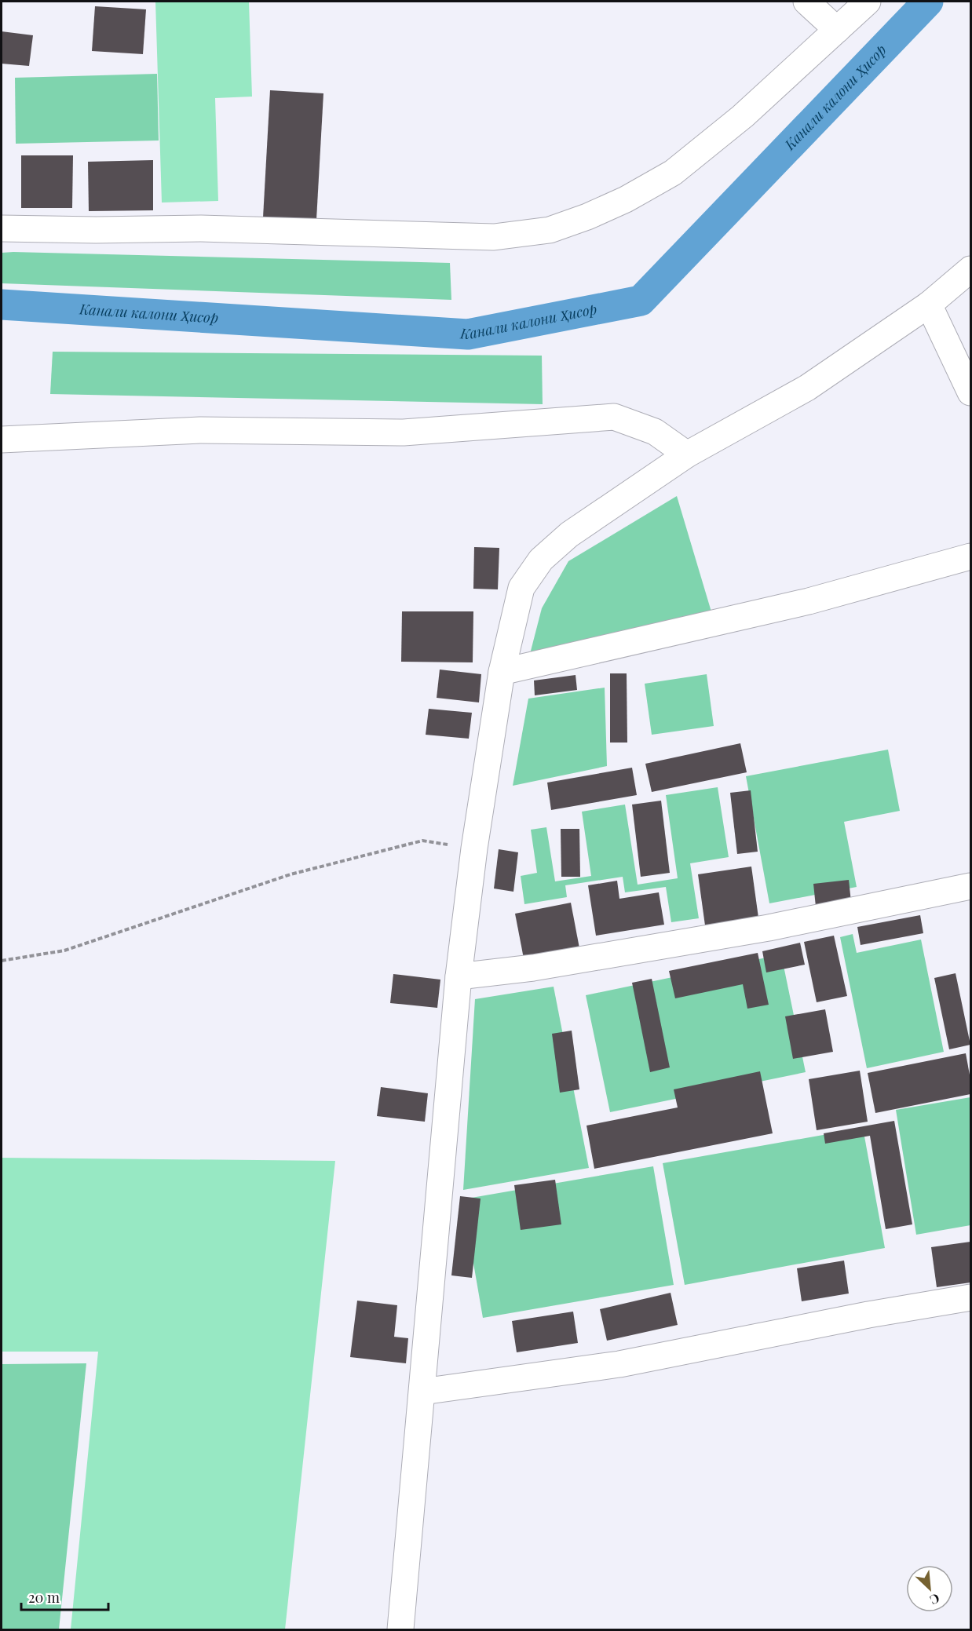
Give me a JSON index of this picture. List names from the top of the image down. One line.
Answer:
{"water":["Канали калони Ҳисор"],"scale_bar":"20 m","north":"bottom right"}
